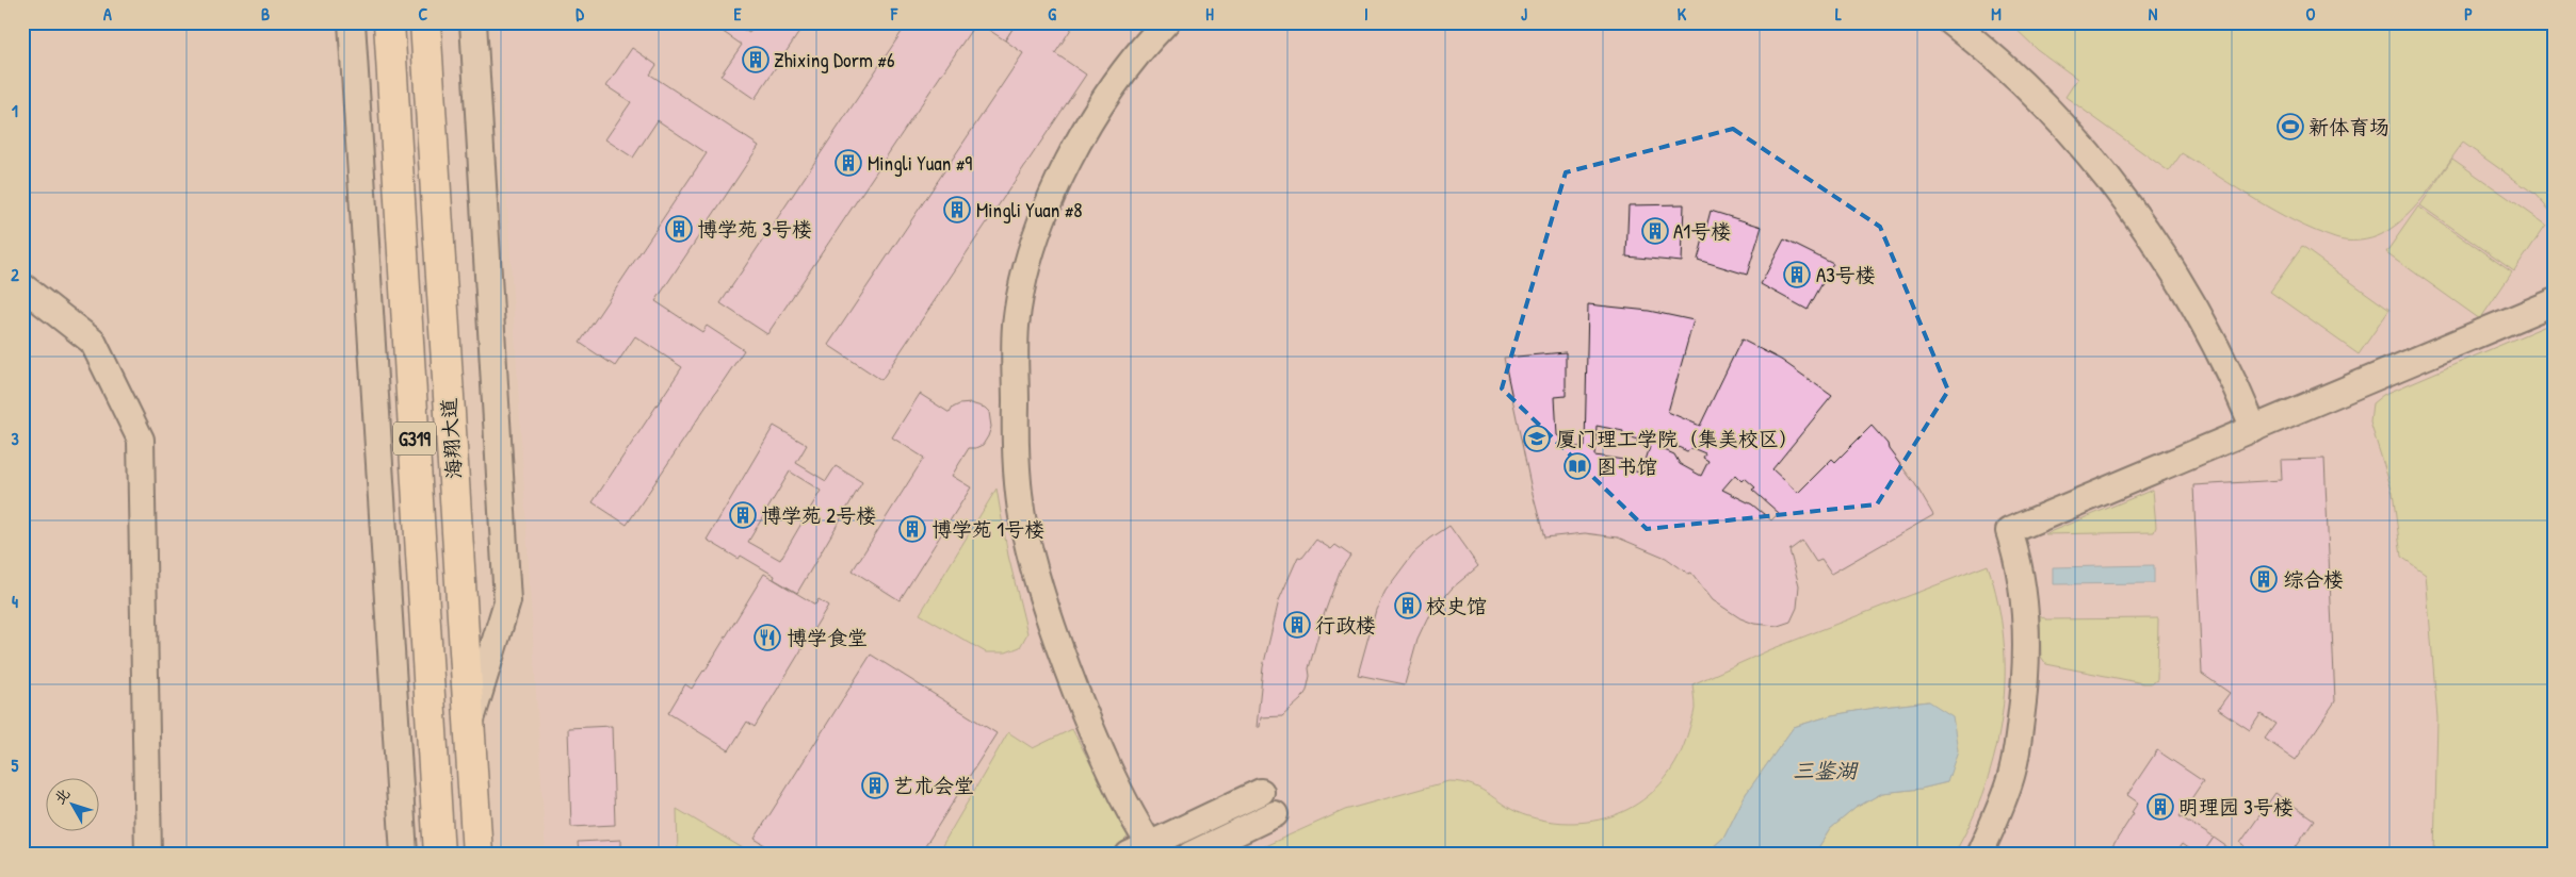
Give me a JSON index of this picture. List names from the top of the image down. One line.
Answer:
{"streets":{"highway":["G319","海翔大道"]},"water":["三鉴湖"],"places":{"building":["Zhixing Dorm #6","Mingli Yuan #9","Mingli Yuan #8","博学苑 3号楼","A1号楼","A3号楼","博学苑 2号楼","博学苑 1号楼","综合楼","校史馆","行政楼","艺术会堂","明理园 3号楼"],"sports":["新体育场"],"school or university":["厦门理工学院（集美校区）"],"library":["图书馆"],"restaurant":["博学食堂"]},"north":"top left","grid":{"columns":["A","B","C","D","E","F","G","H","I","J","K","L","M","N","O","P"],"rows":["1","2","3","4","5"]}}
